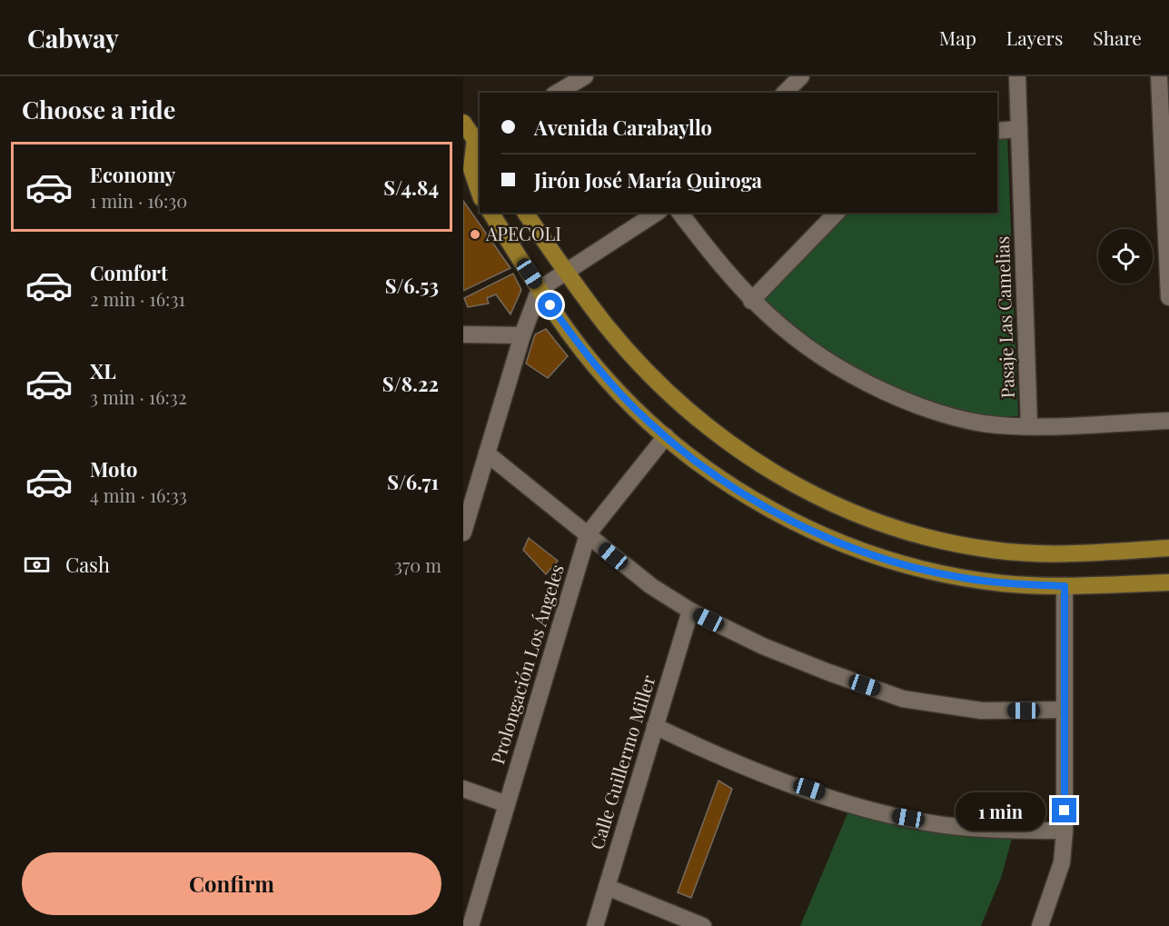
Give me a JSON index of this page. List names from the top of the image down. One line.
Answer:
{"streets":{"street":["Pasaje Las Camelias","Prolongación Los Ángeles","Calle Guillermo Miller"]},"places":["APECOLI"],"page":{"header":"Cabway","nav":["Map","Layers","Share"],"heading":"Choose a ride","banner":["Avenida Carabayllo","Jirón José María Quiroga"],"list":[{"name":"Economy","note":"1 min · 16:30","value":"S/4.84"},{"name":"Comfort","note":"2 min · 16:31","value":"S/6.53"},{"name":"XL","note":"3 min · 16:32","value":"S/8.22"},{"name":"Moto","note":"4 min · 16:33","value":"S/6.71"}],"pay":["Cash","370 m"],"bubble":"1 min","buttons":"Confirm"}}
